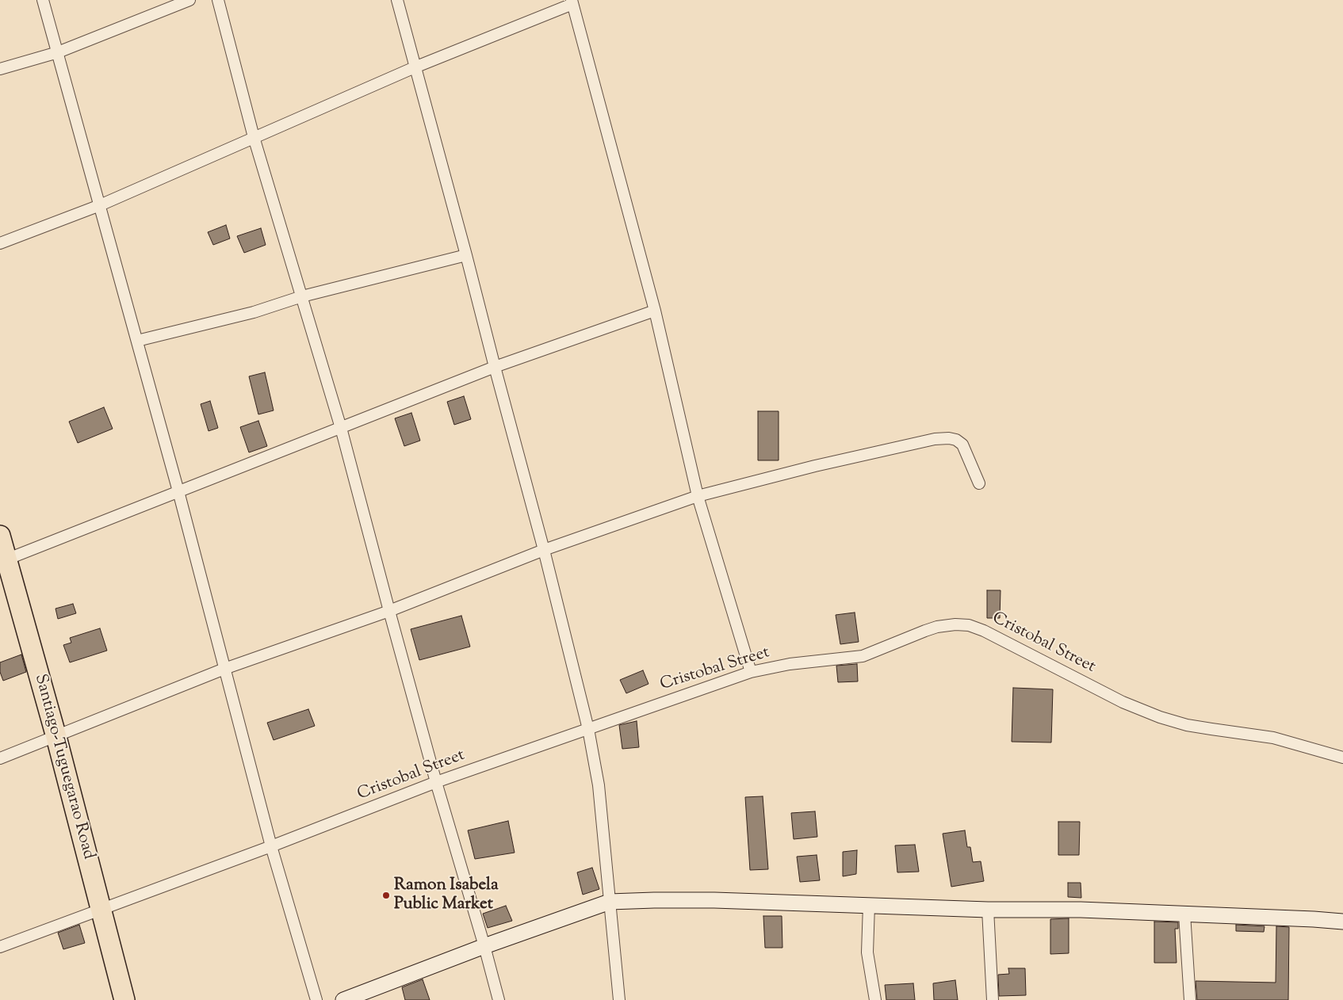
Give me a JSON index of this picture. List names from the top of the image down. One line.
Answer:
{"streets":{"highway":["Santiago-Tuguegarao Road"],"street":["Cristobal Street"]},"crossings":[["Cristobal Street","Santiago-Tuguegarao Road"]],"places":["Ramon Isabela Public Market"]}
